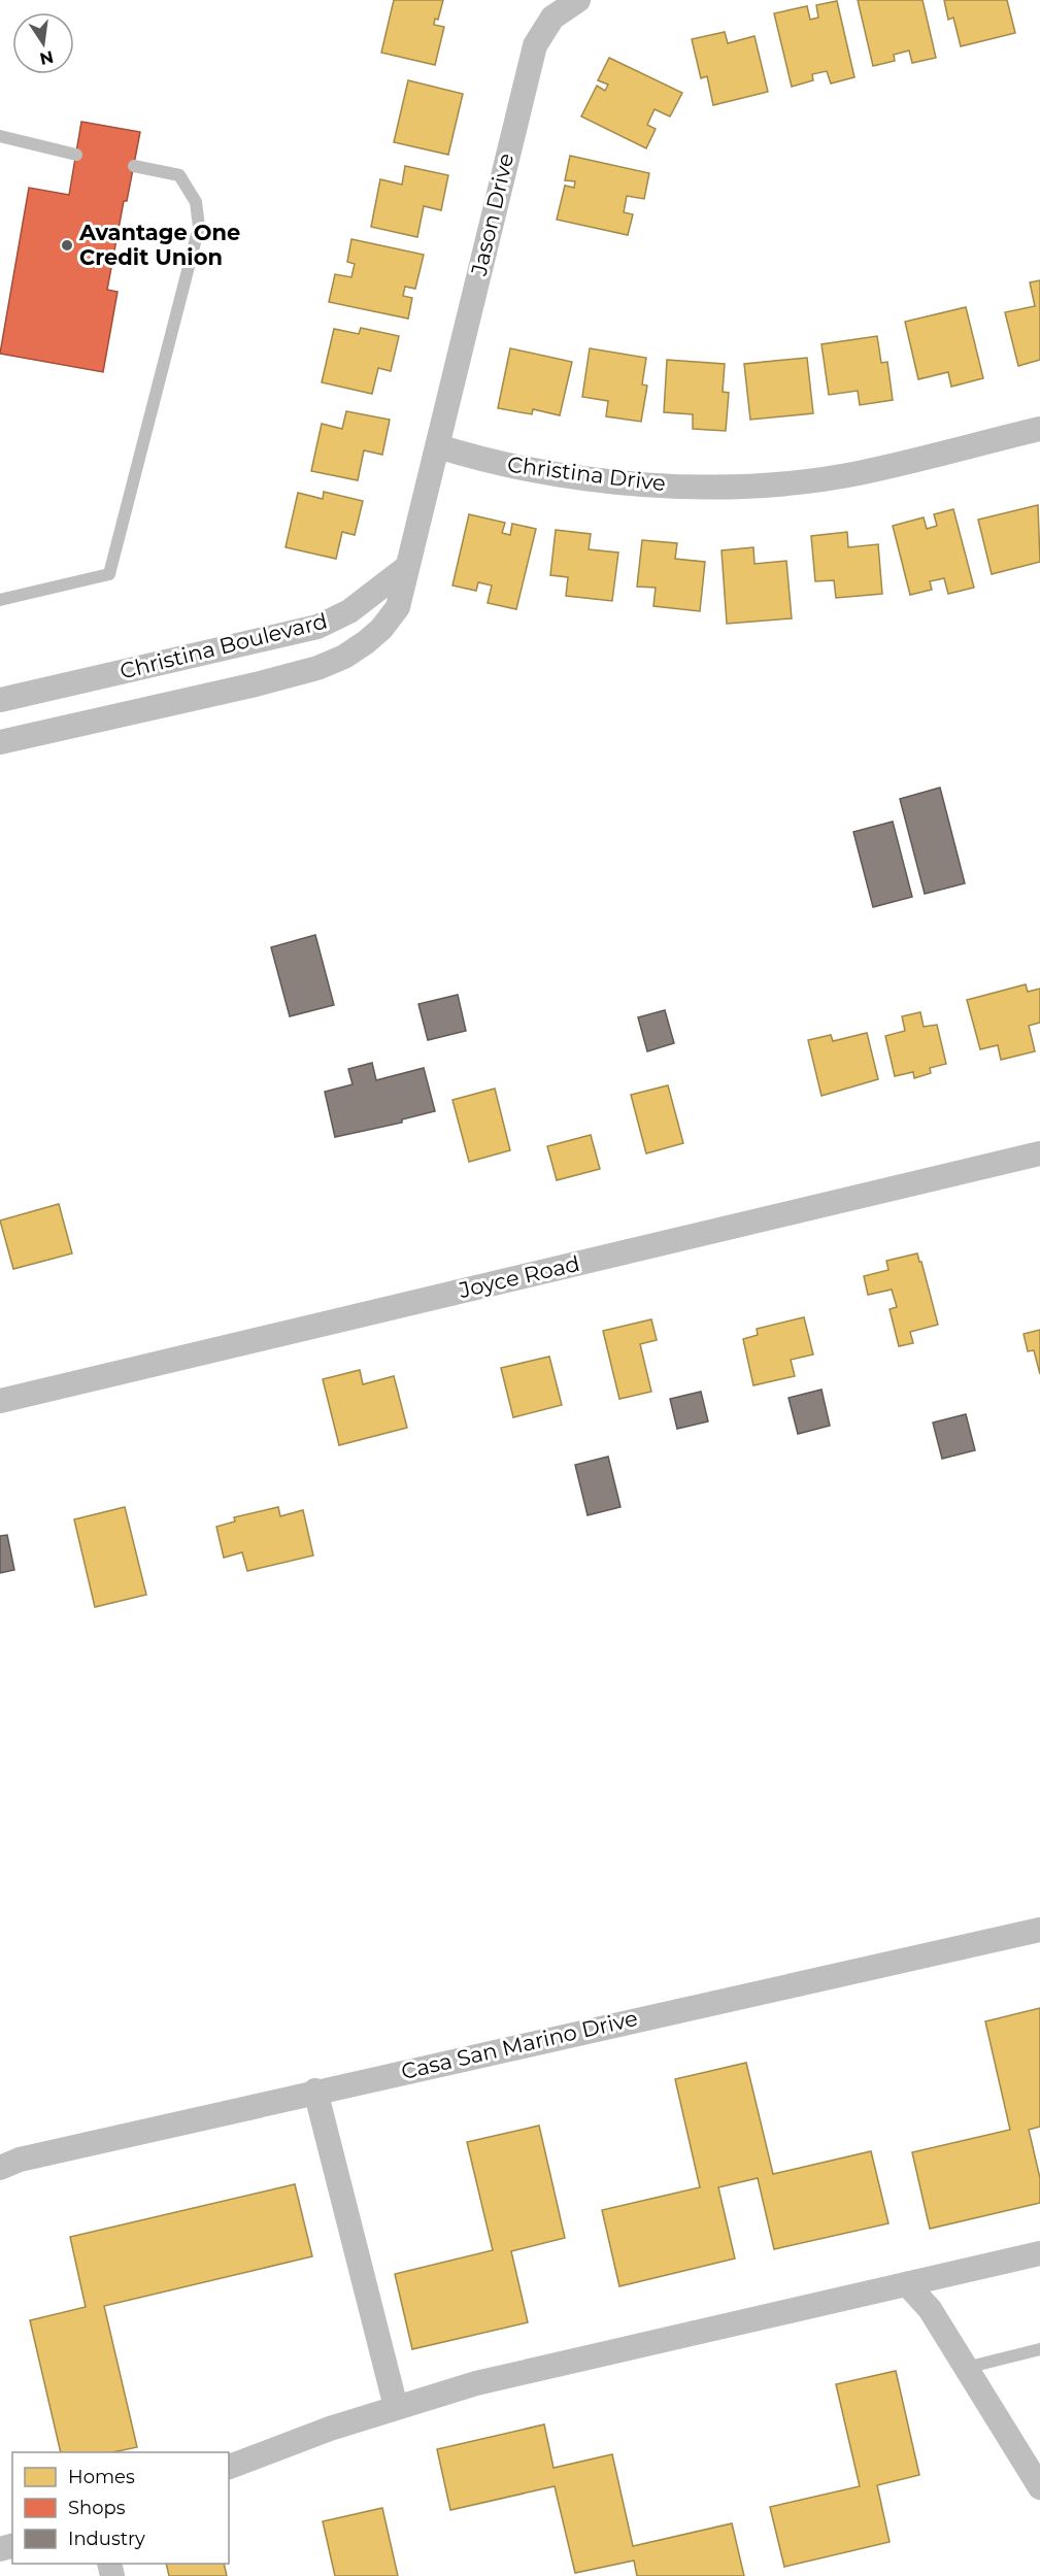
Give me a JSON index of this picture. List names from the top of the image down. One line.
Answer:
{"streets":{"street":["Jason Drive","Christina Drive","Christina Boulevard","Joyce Road","Casa San Marino Drive"]},"crossings":[["Jason Drive","Christina Drive"]],"places":["Avantage One Credit Union"],"legend":["Homes","Shops","Industry"],"north":"bottom"}
